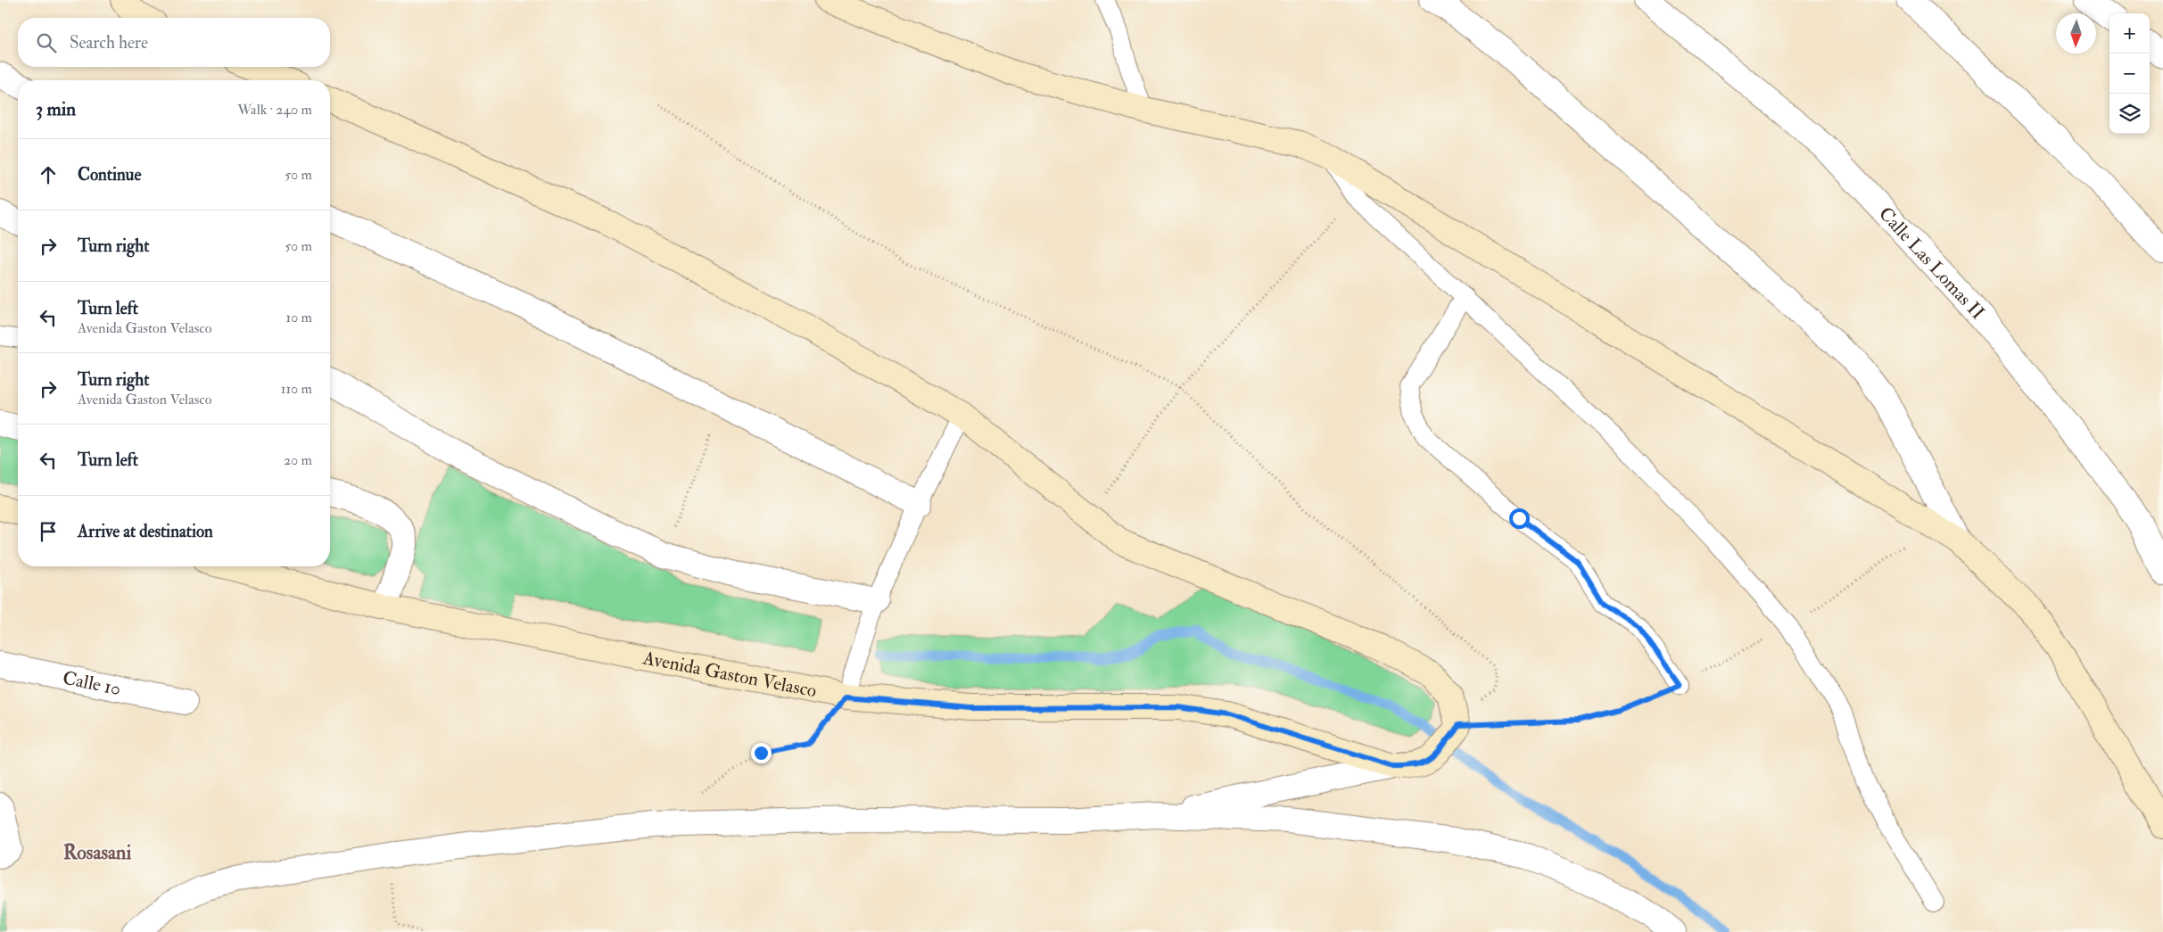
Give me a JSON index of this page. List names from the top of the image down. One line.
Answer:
{"streets":{"street":["Calle Las Lomas II","Avenida Gaston Velasco","Calle 10"]},"districts":["Rosasani"],"north":"bottom","page":{"map_buttons":["+","−"],"search":"Search here","heading":["3 min","Walk · 240 m"],"list":[["Continue","50 m"],["Turn right","50 m"],["Turn left","Avenida Gaston Velasco","10 m"],["Turn right","Avenida Gaston Velasco","110 m"],["Turn left","20 m"],"Arrive at destination"]}}
